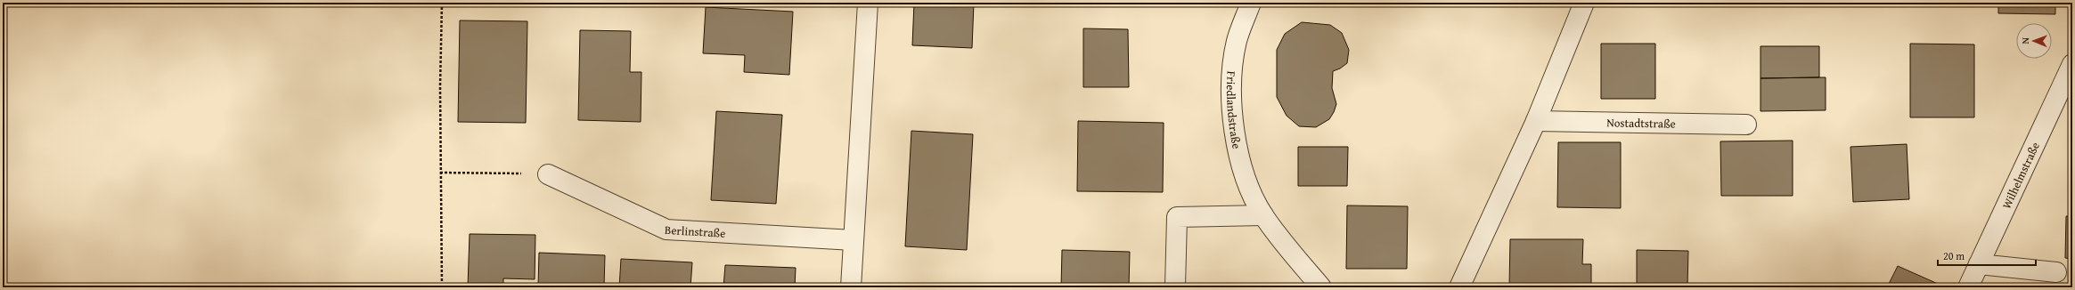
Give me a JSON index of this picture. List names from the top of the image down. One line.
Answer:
{"streets":{"street":["Friedlandstraße","Nostadtstraße","Wilhelmstraße","Berlinstraße"]},"scale_bar":"20 m","north":"left"}
